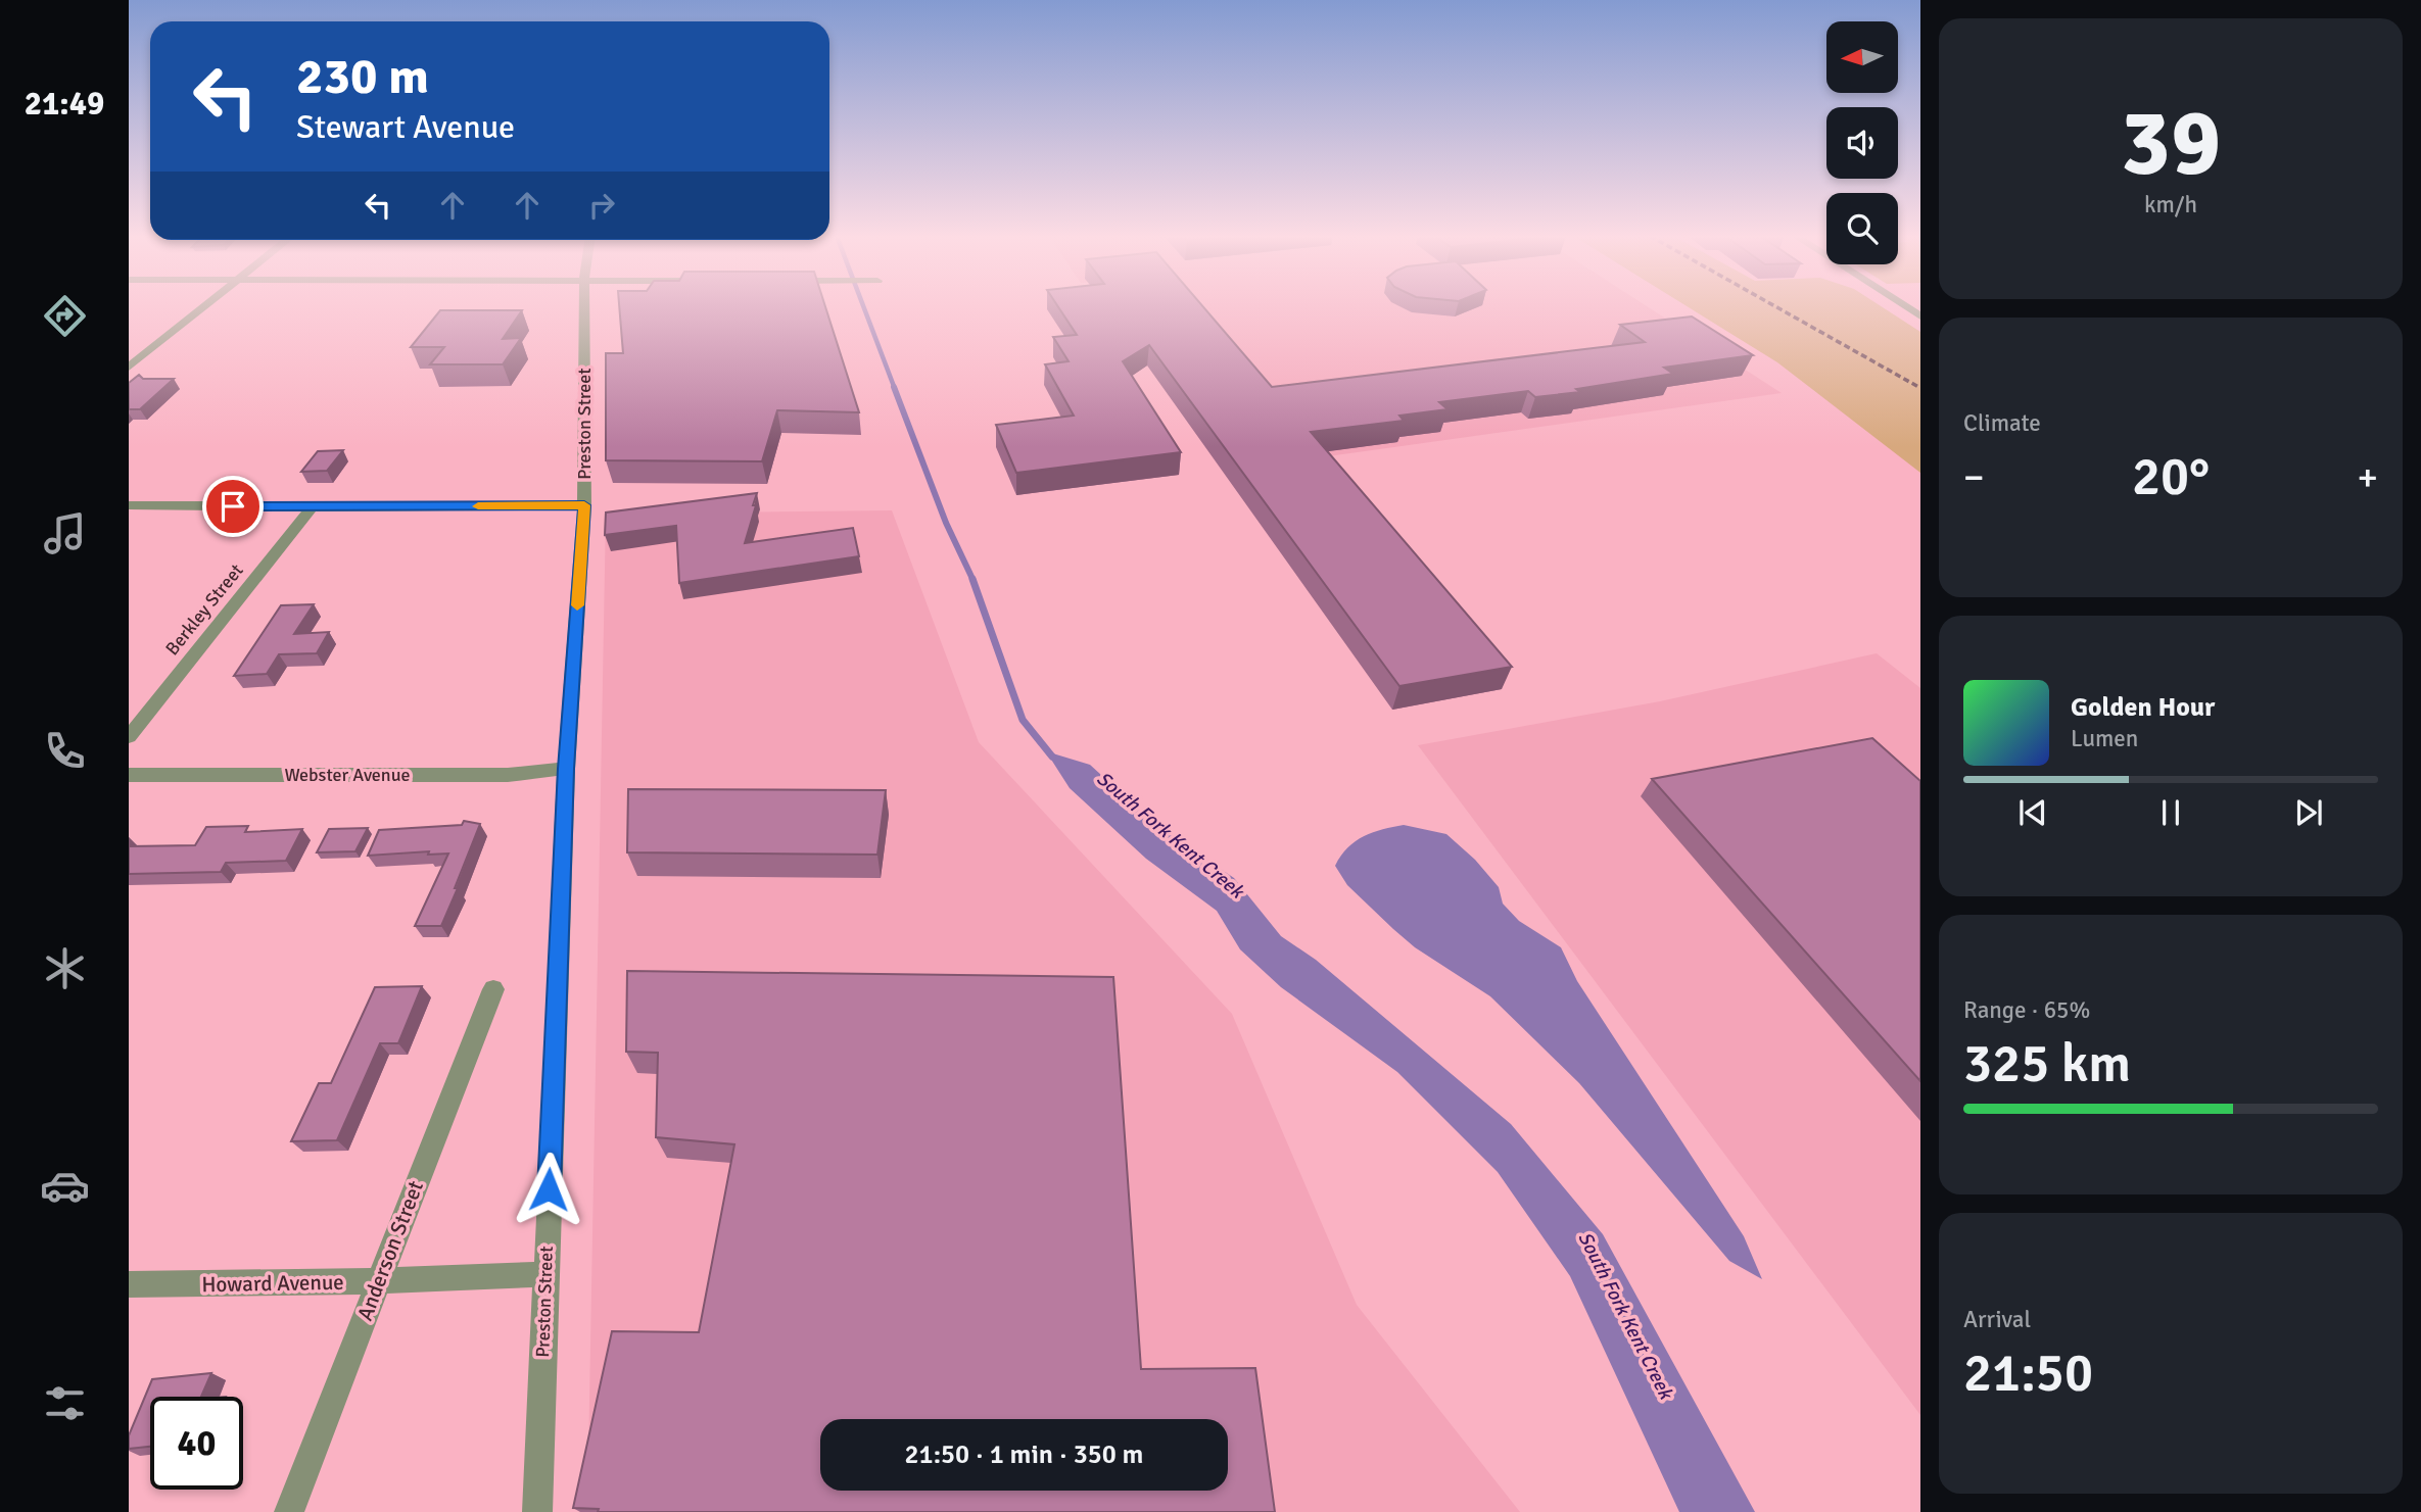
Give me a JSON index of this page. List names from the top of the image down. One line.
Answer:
{"streets":{"street":["Preston Street","Berkley Street","Webster Avenue","Anderson Street","Howard Avenue"]},"crossings":[["Preston Street","Webster Avenue"],["Preston Street","Howard Avenue"],["Anderson Street","Howard Avenue"]],"water":["South Fork Kent Creek"],"north":"left","page":{"tabs":"21:49","tile":[["39","km/h"],"Climate",["Range · 65%","325 km"],["Arrival","21:50"]],"turn":["230 m","Stewart Avenue"],"heat":["−","20°","+"],"song":["Golden Hour","Lumen"],"limit":"40","trip":"21:50 · 1 min · 350 m"}}
